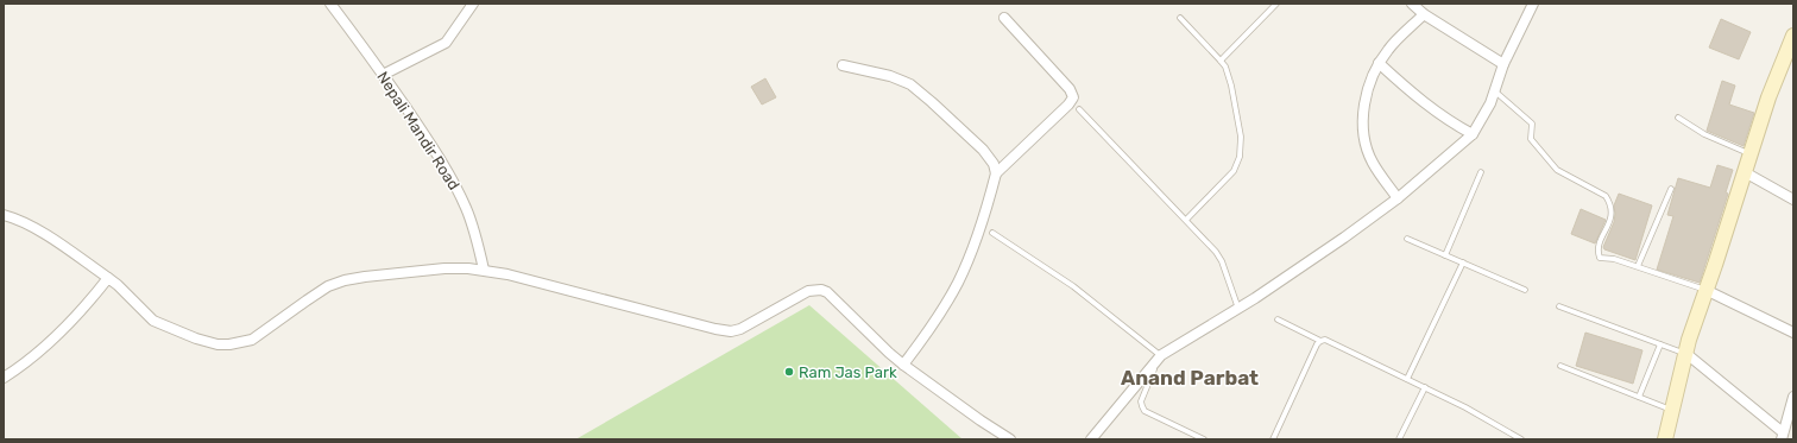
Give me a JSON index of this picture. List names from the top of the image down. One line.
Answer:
{"streets":{"street":["Nepali Mandir Road"]},"districts":["Anand Parbat"],"places":["Ram Jas Park"]}
